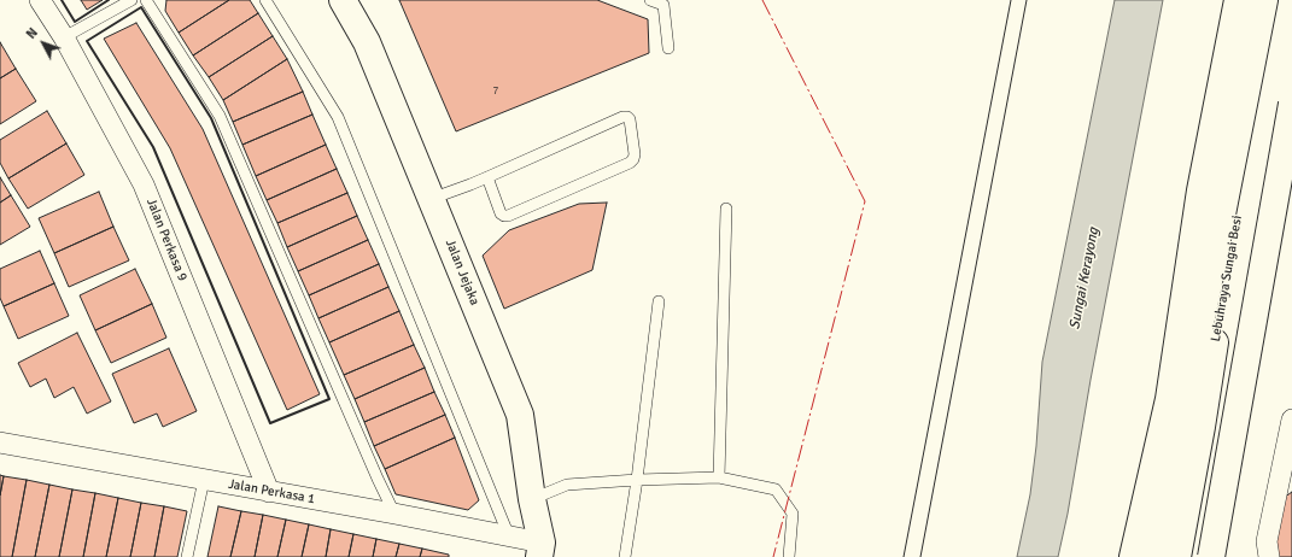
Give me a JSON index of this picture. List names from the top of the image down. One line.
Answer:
{"streets":{"main road":["Jalan Jejaka","Lebuhraya Sungai Besi"],"street":["Jalan Perkasa 9","Jalan Perkasa 1"]},"crossings":[["Jalan Perkasa 9","Jalan Perkasa 1"],["Jalan Jejaka","Jalan Perkasa 1"]],"water":["Sungai Kerayong"],"house_numbers":["7"],"north":"top left"}
